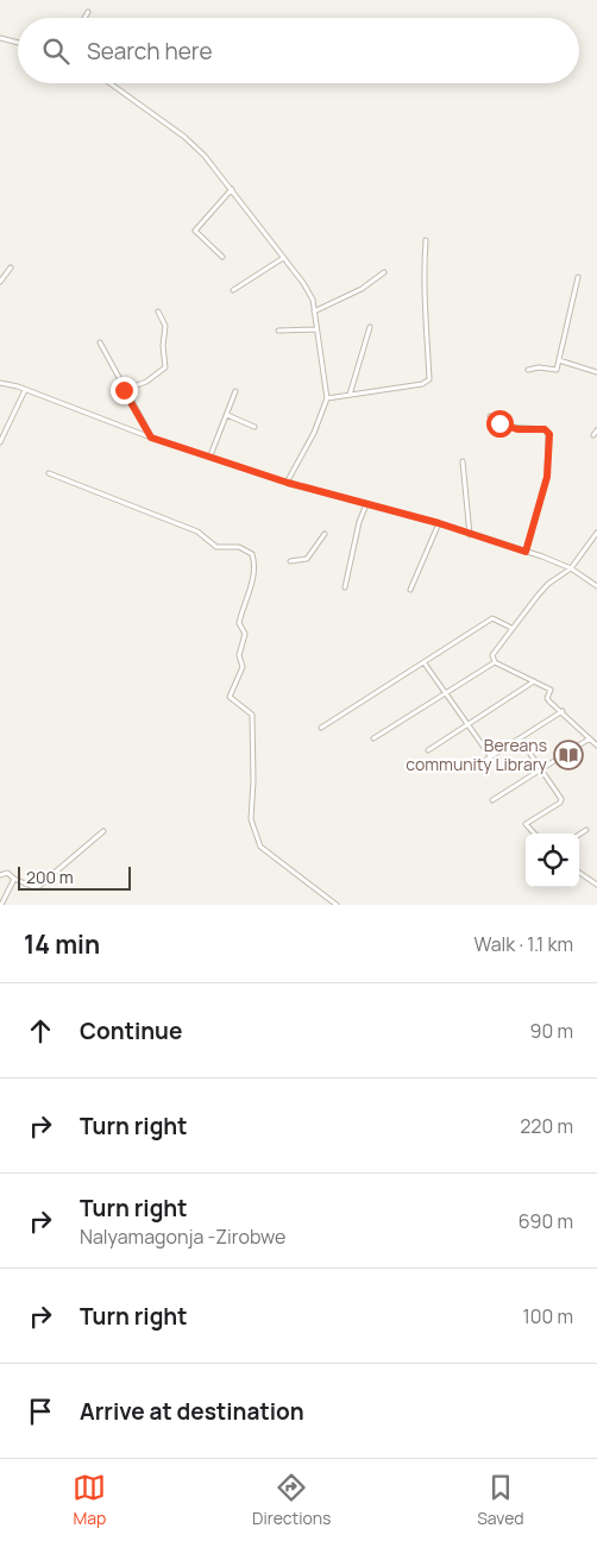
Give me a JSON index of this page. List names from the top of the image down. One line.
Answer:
{"places":{"library":["Bereans community Library"]},"scale_bar":"200 m","page":{"search":"Search here","scale":"200 m","heading":["14 min","Walk · 1.1 km"],"list":[["Continue","90 m"],["Turn right","220 m"],["Turn right","Nalyamagonja -Zirobwe","690 m"],["Turn right","100 m"],"Arrive at destination"],"nav":["Map","Directions","Saved"]}}
